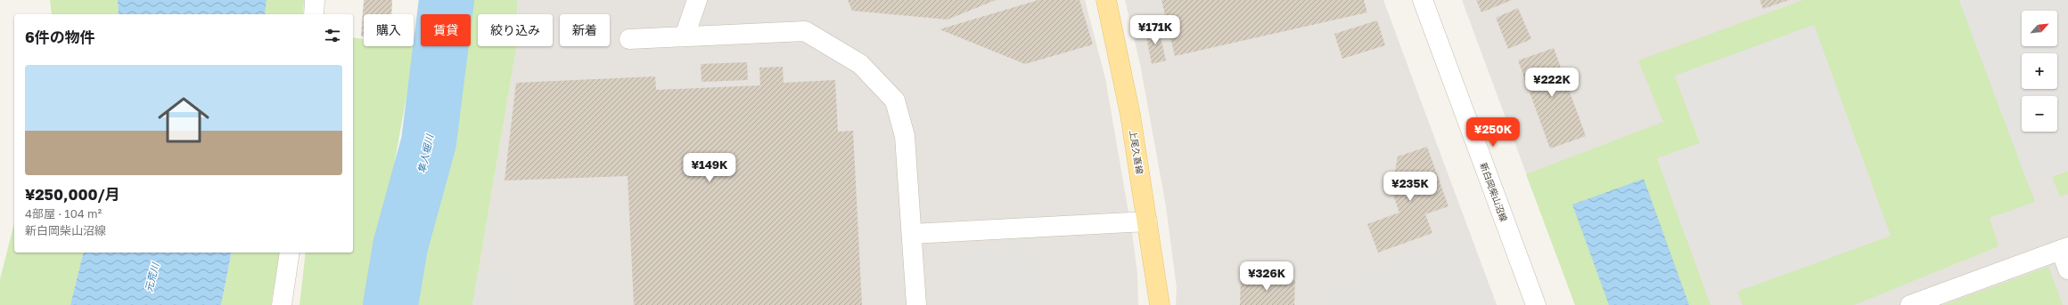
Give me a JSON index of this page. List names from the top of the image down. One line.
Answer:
{"streets":{"main road":["上尾久喜線"],"street":["新白岡柴山沼線"]},"water":["隼人堀川","元荒川"],"north":"top right","page":{"map_buttons":["+","−"],"chip":["購入","賃貸","絞り込み","新着"],"heading":"6件の物件","price":["¥171K","¥222K","¥250K","¥149K","¥235K","¥326K"],"list":[{"name":"¥250,000/月","note":"4部屋 · 104 m² · 新白岡柴山沼線"}]}}
